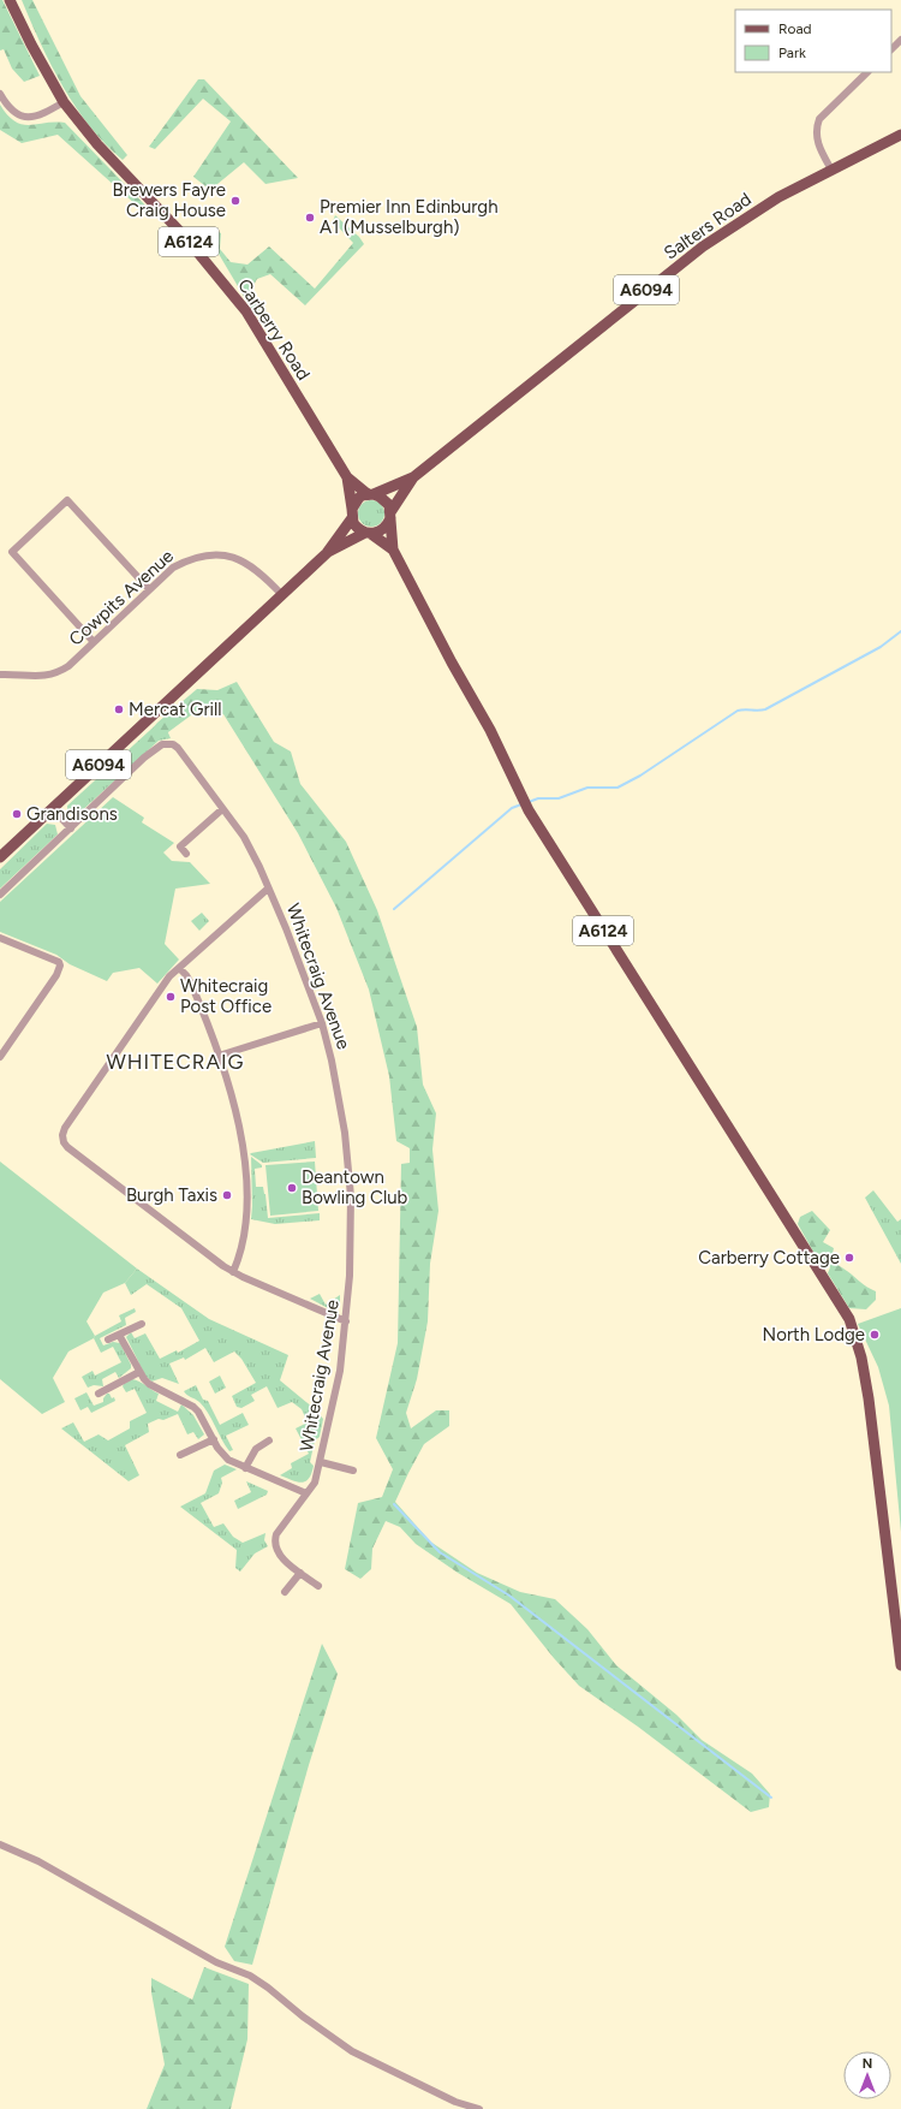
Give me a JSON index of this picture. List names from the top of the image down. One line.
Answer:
{"streets":{"main road":["Salters Road","A6124","A6094","Carberry Road"],"street":["Cowpits Avenue","Whitecraig Avenue"]},"crossings":[["Salters Road","A6124"],["Salters Road","A6094"],["Salters Road","Carberry Road"],["A6124","A6094"],["A6124","Carberry Road"],["A6094","Carberry Road"],["A6094","Cowpits Avenue"]],"districts":["WHITECRAIG"],"places":["Brewers Fayre Craig House","Premier Inn Edinburgh A1 (Musselburgh)","Mercat Grill","Grandisons","Whitecraig Post Office","Deantown Bowling Club","Burgh Taxis","Carberry Cottage","North Lodge"],"legend":["Road","Park"],"north":"top"}
